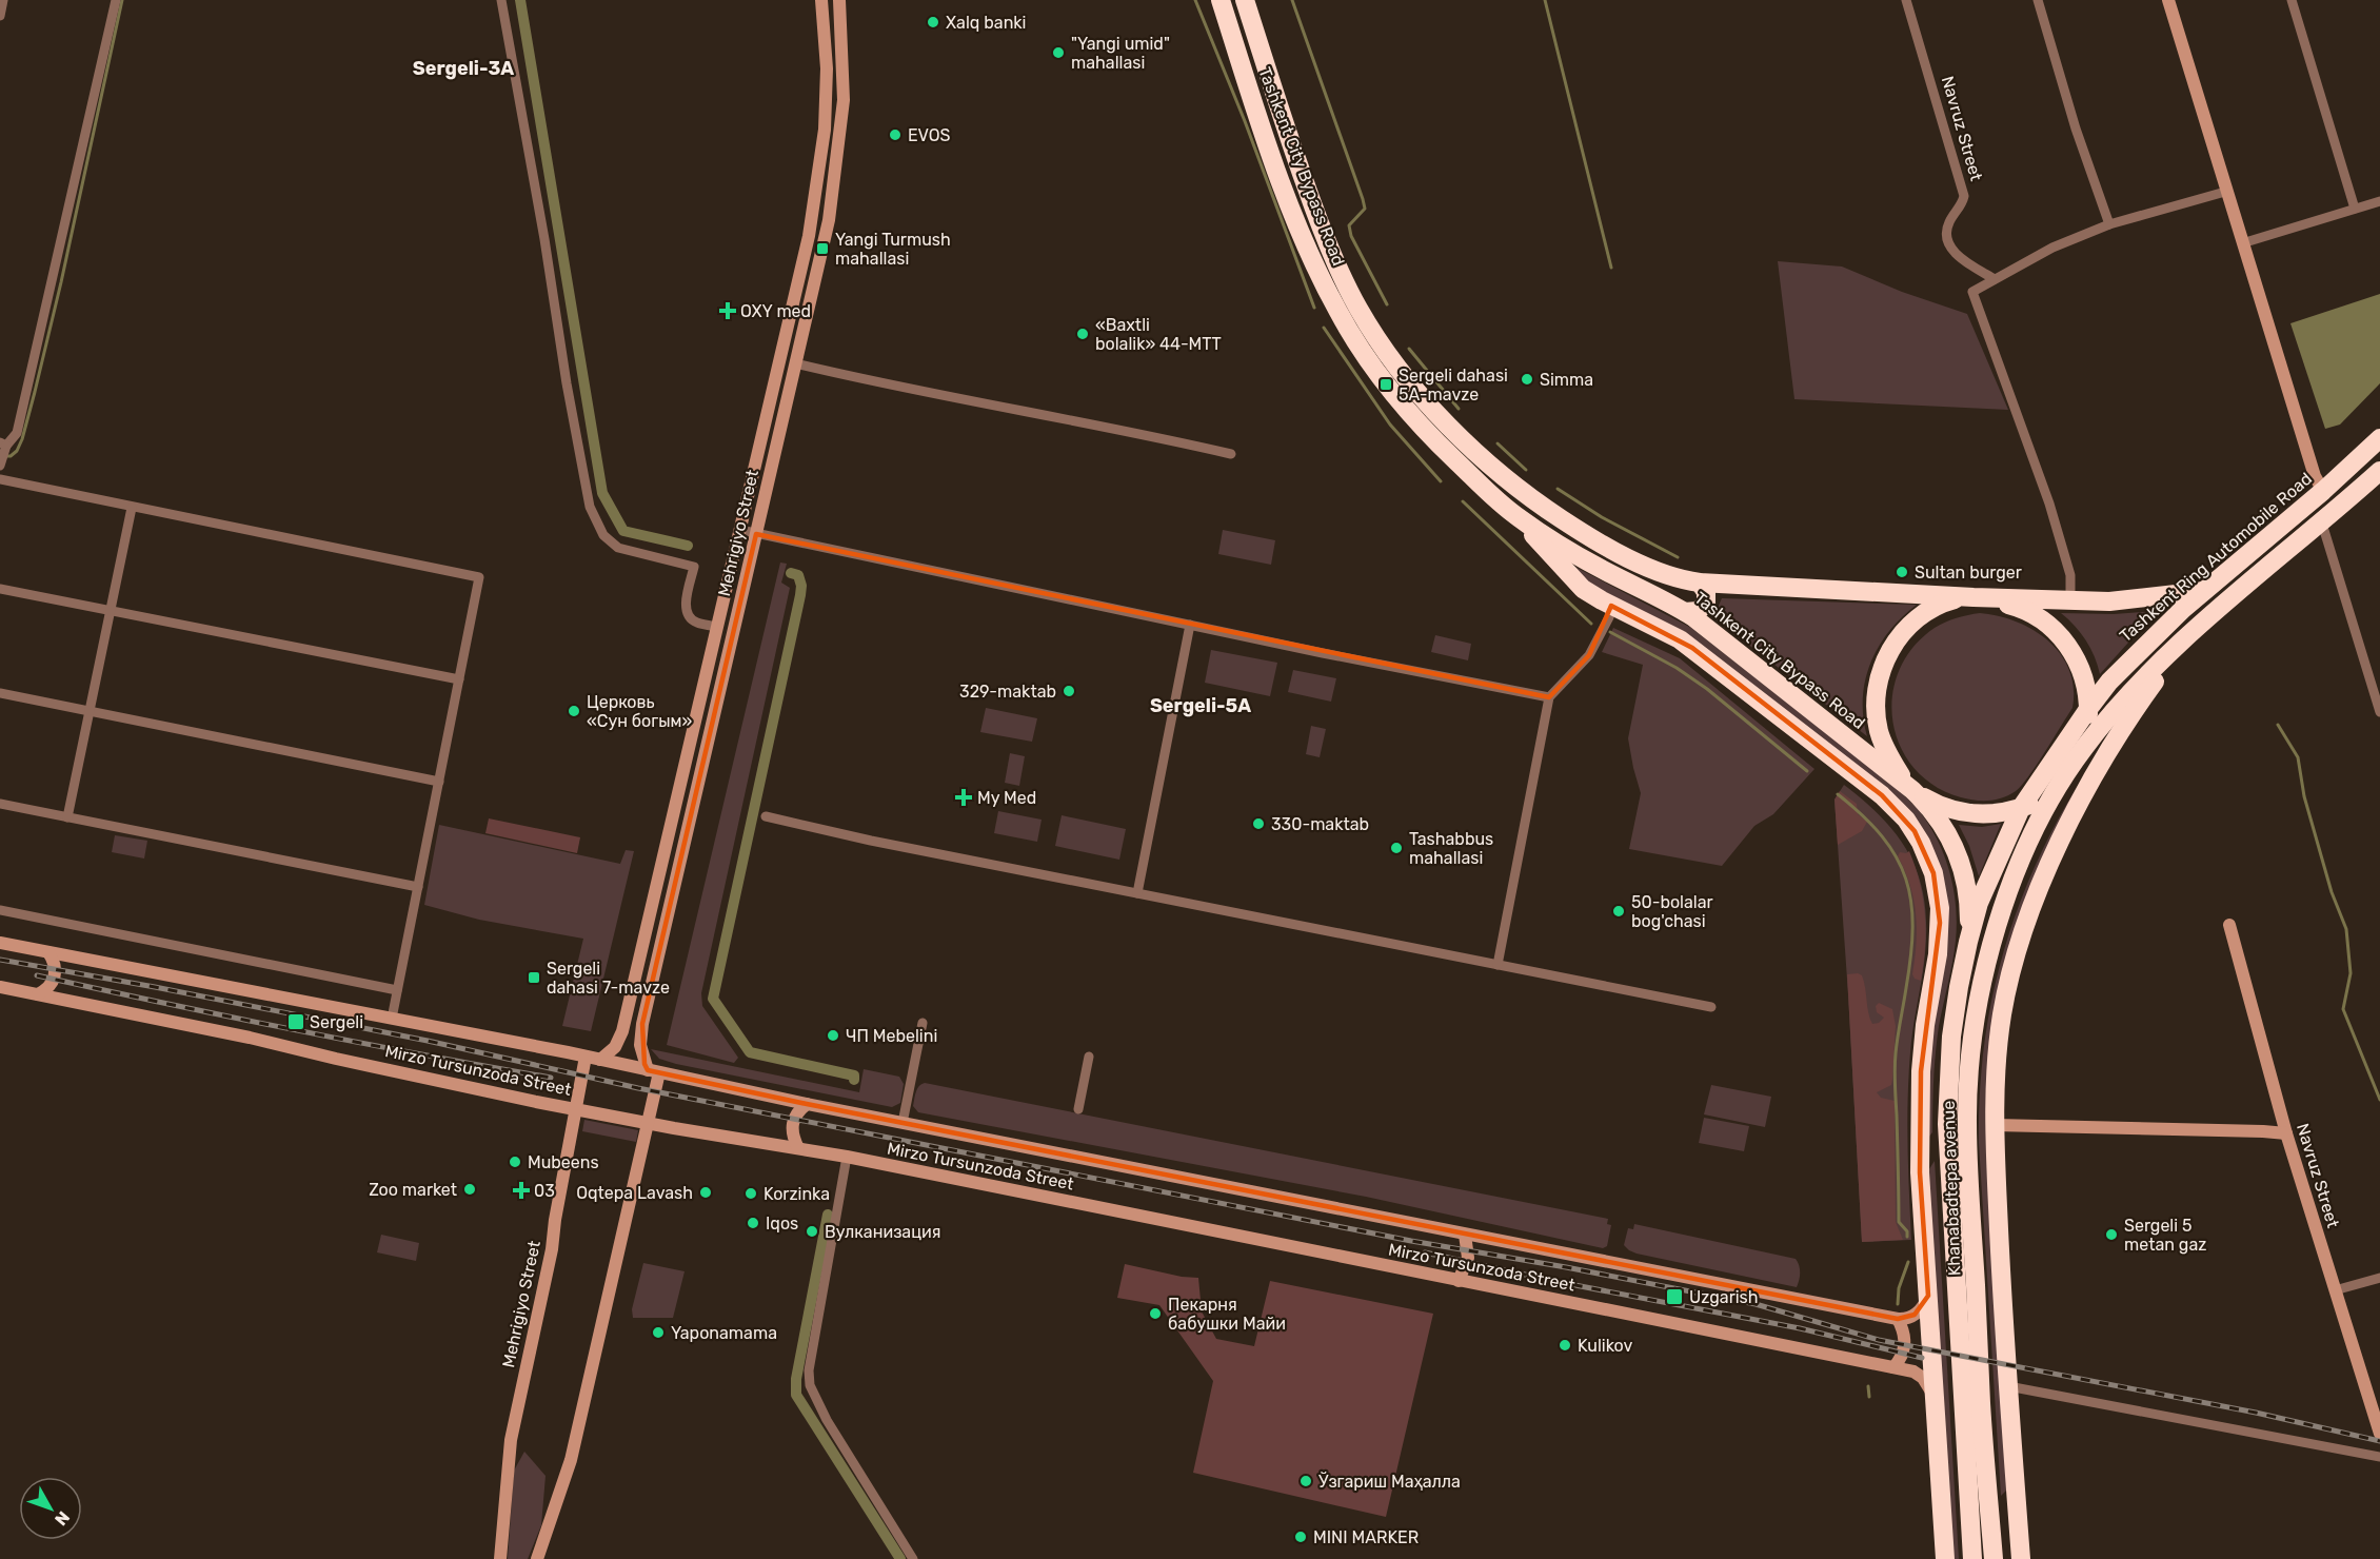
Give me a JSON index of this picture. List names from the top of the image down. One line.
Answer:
{"streets":{"highway":["Tashkent City Bypass Road","Tashkent Ring Automobile Road","Khanabadtepa avenue"],"main road":["Navruz Street","Mehrigiyo Street","Mirzo Tursunzoda Street"]},"crossings":[["Tashkent City Bypass Road","Tashkent Ring Automobile Road"],["Tashkent City Bypass Road","Khanabadtepa avenue"],["Mehrigiyo Street","Mirzo Tursunzoda Street"],["Tashkent Ring Automobile Road","Khanabadtepa avenue"]],"districts":["Sergeli-3A","Sergeli-5A"],"places":{"other":["Xalq banki","\"Yangi umid\" mahallasi","EVOS","«Baxtli bolalik» 44-MTT","Simma","Sultan burger","329-maktab","Церковь «Сун богым»","330-maktab","Tashabbus mahallasi","50-bolalar bog'chasi","ЧП Mebelini","Mubeens","Zoo market","Oqtepa Lavash","Korzinka","Iqos","Вулканизация","Sergeli 5 metan gaz","Пекарня бабушки Майи","Yaponamama","Kulikov","Ўзгариш Маҳалла","MINI MARKER"],"transit":["Yangi Turmush mahallasi","Sergeli dahasi 5A-mavze","Sergeli dahasi 7-mavze","Sergeli","Uzgarish"],"health":["OXY med","My Med","03"]},"north":"bottom right"}
